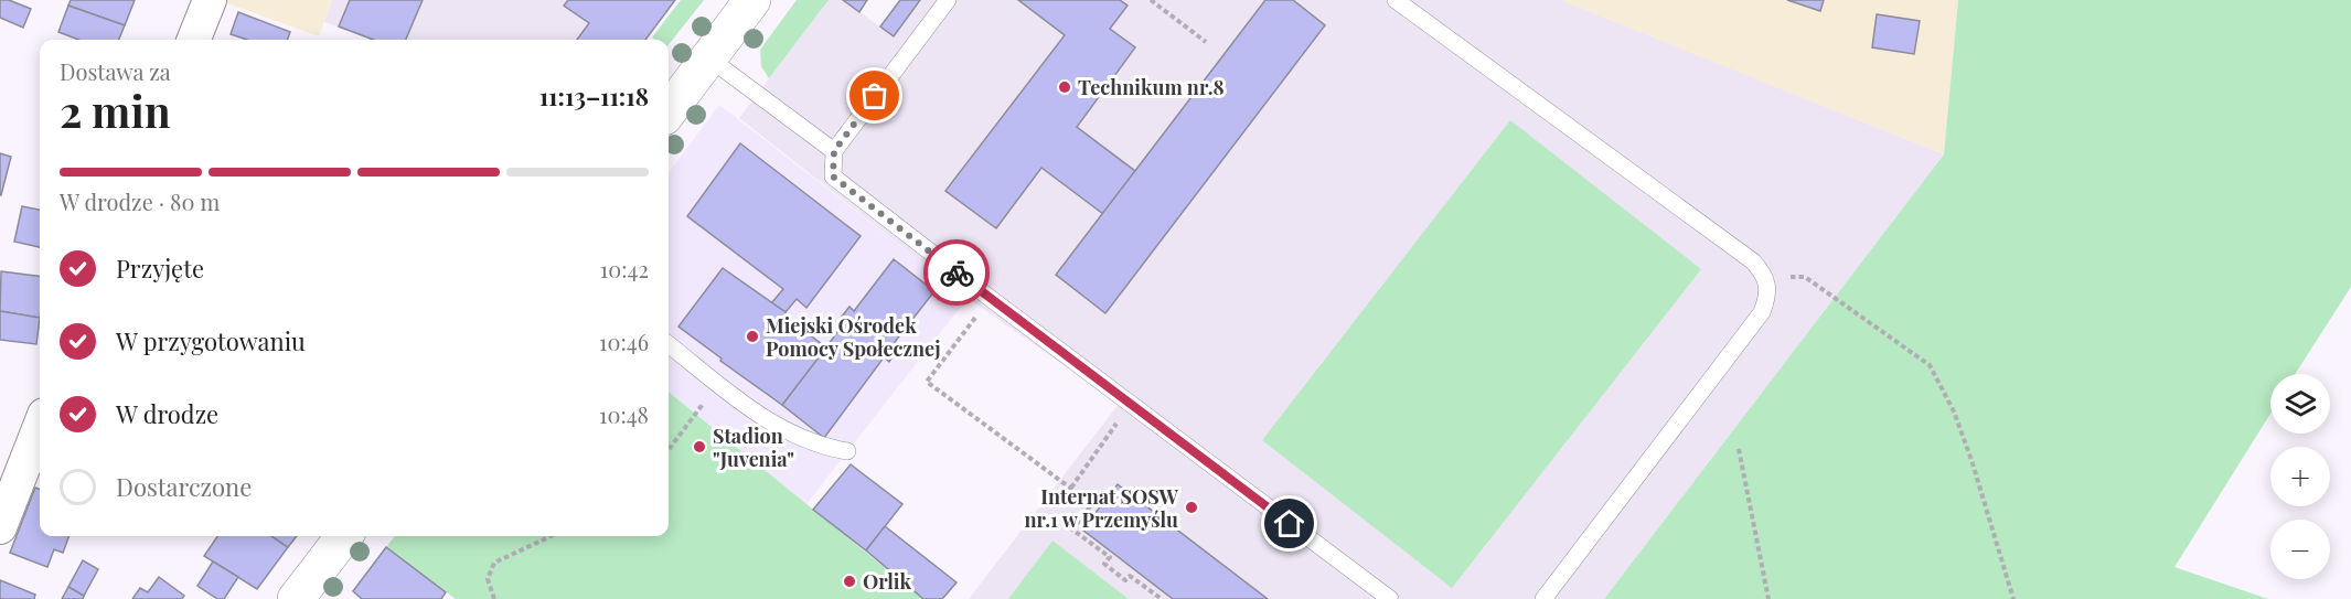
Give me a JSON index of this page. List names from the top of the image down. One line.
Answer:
{"places":["Technikum nr.8","Miejski Ośrodek Pomocy Społecznej","Stadion \"Juvenia\"","Internat SOSW nr.1 w Przemyślu","Orlik"],"page":{"heading":["2 min","Dostawa za","11:13–11:18"],"bar":"W drodze · 80 m","list":[["Przyjęte","10:42"],["W przygotowaniu","10:46"],["W drodze","10:48"],"Dostarczone"],"map_buttons":["+","−"]}}
